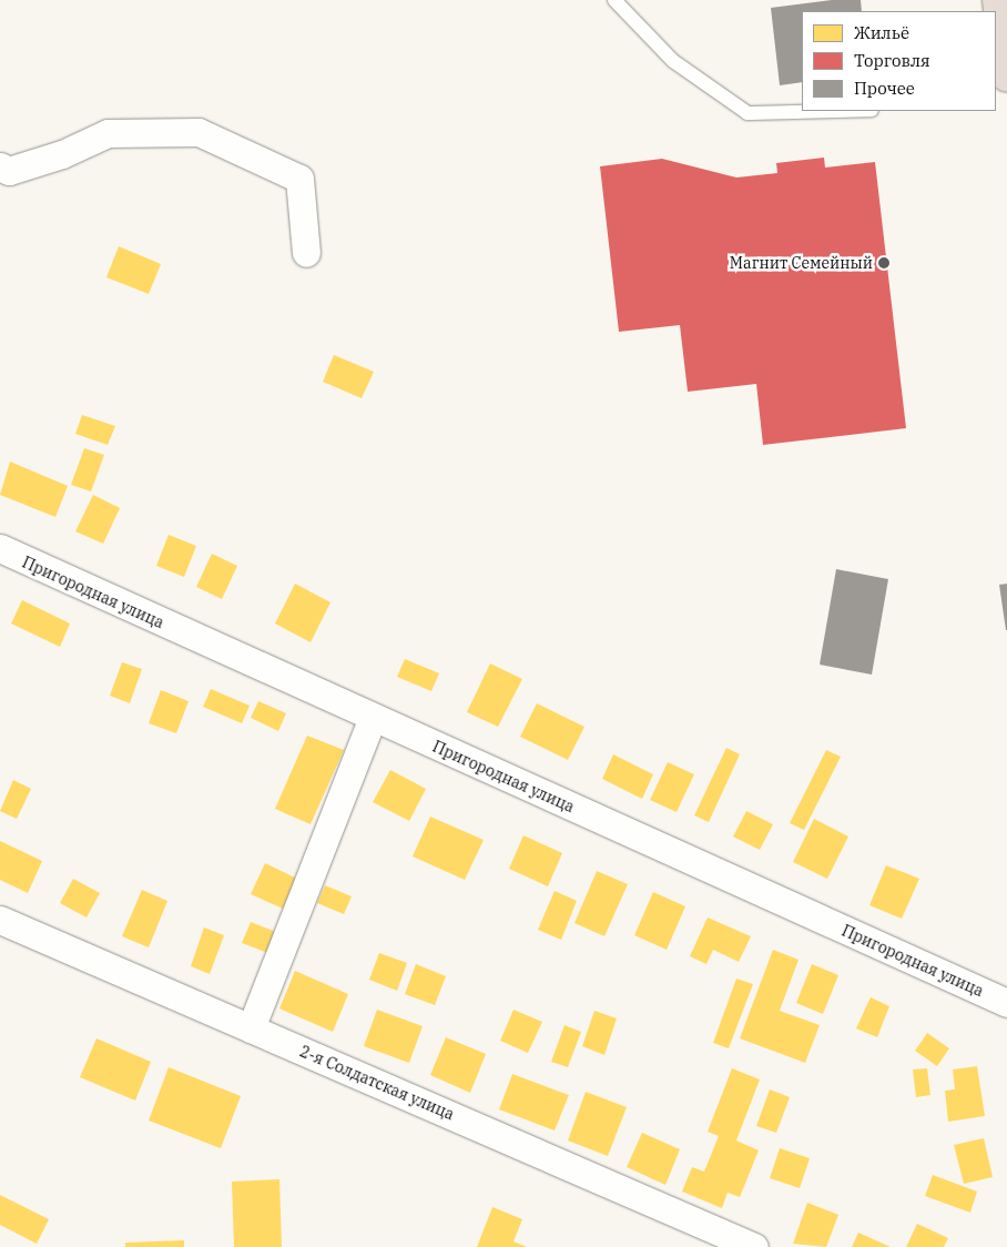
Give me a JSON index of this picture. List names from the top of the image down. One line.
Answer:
{"streets":{"street":["Пригородная улица","2-я Солдатская улица"]},"places":["Магнит Семейный"],"legend":["Жильё","Торговля","Прочее"]}
